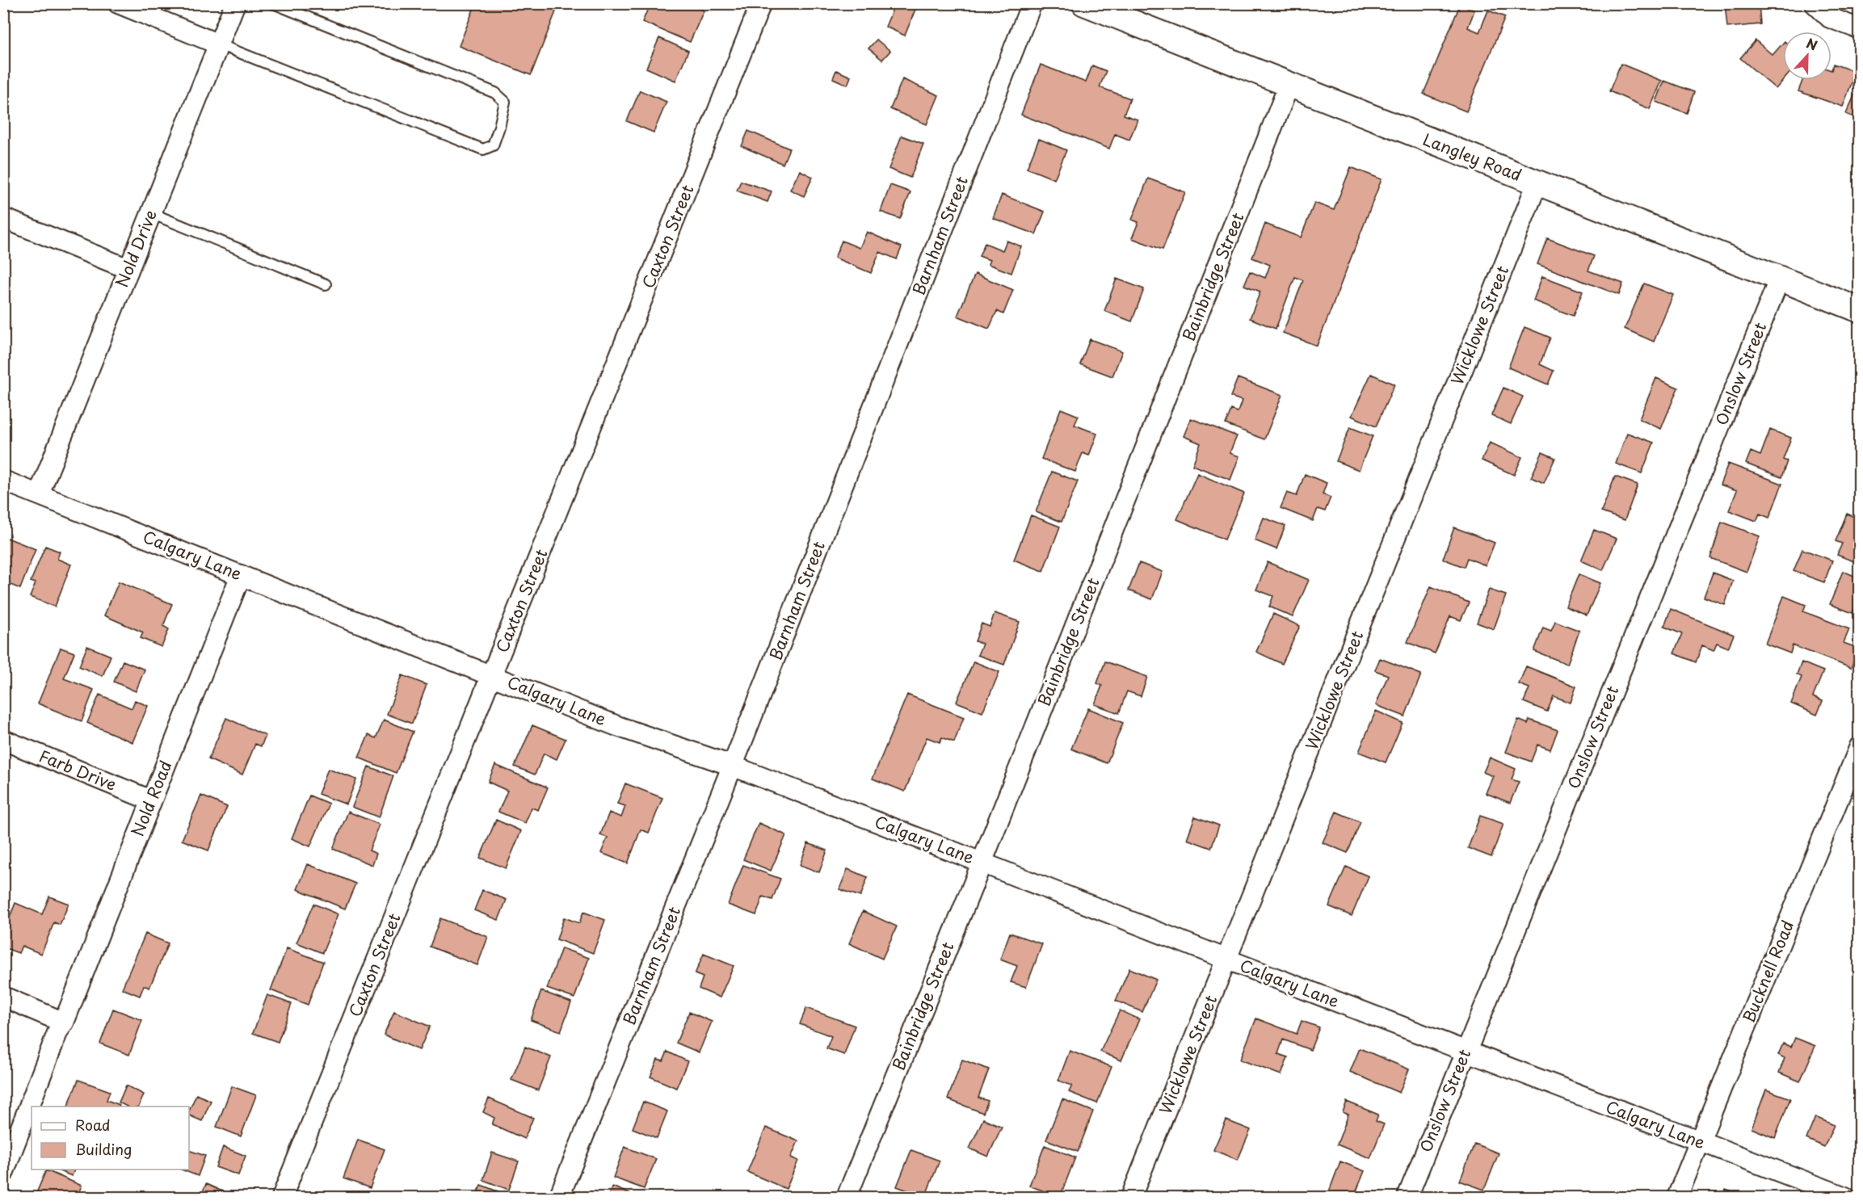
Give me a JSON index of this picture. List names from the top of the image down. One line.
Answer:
{"streets":{"street":["Langley Road","Barnham Street","Caxton Street","Nold Drive","Bainbridge Street","Wicklowe Street","Onslow Street","Calgary Lane","Farb Drive","Nold Road","Bucknell Road"]},"crossings":[["Langley Road","Bainbridge Street"],["Langley Road","Wicklowe Street"],["Langley Road","Onslow Street"],["Barnham Street","Calgary Lane"],["Caxton Street","Calgary Lane"],["Nold Drive","Calgary Lane"],["Bainbridge Street","Calgary Lane"],["Wicklowe Street","Calgary Lane"],["Onslow Street","Calgary Lane"],["Calgary Lane","Nold Road"],["Calgary Lane","Bucknell Road"],["Farb Drive","Nold Road"]],"legend":["Road","Building"],"north":"top"}
